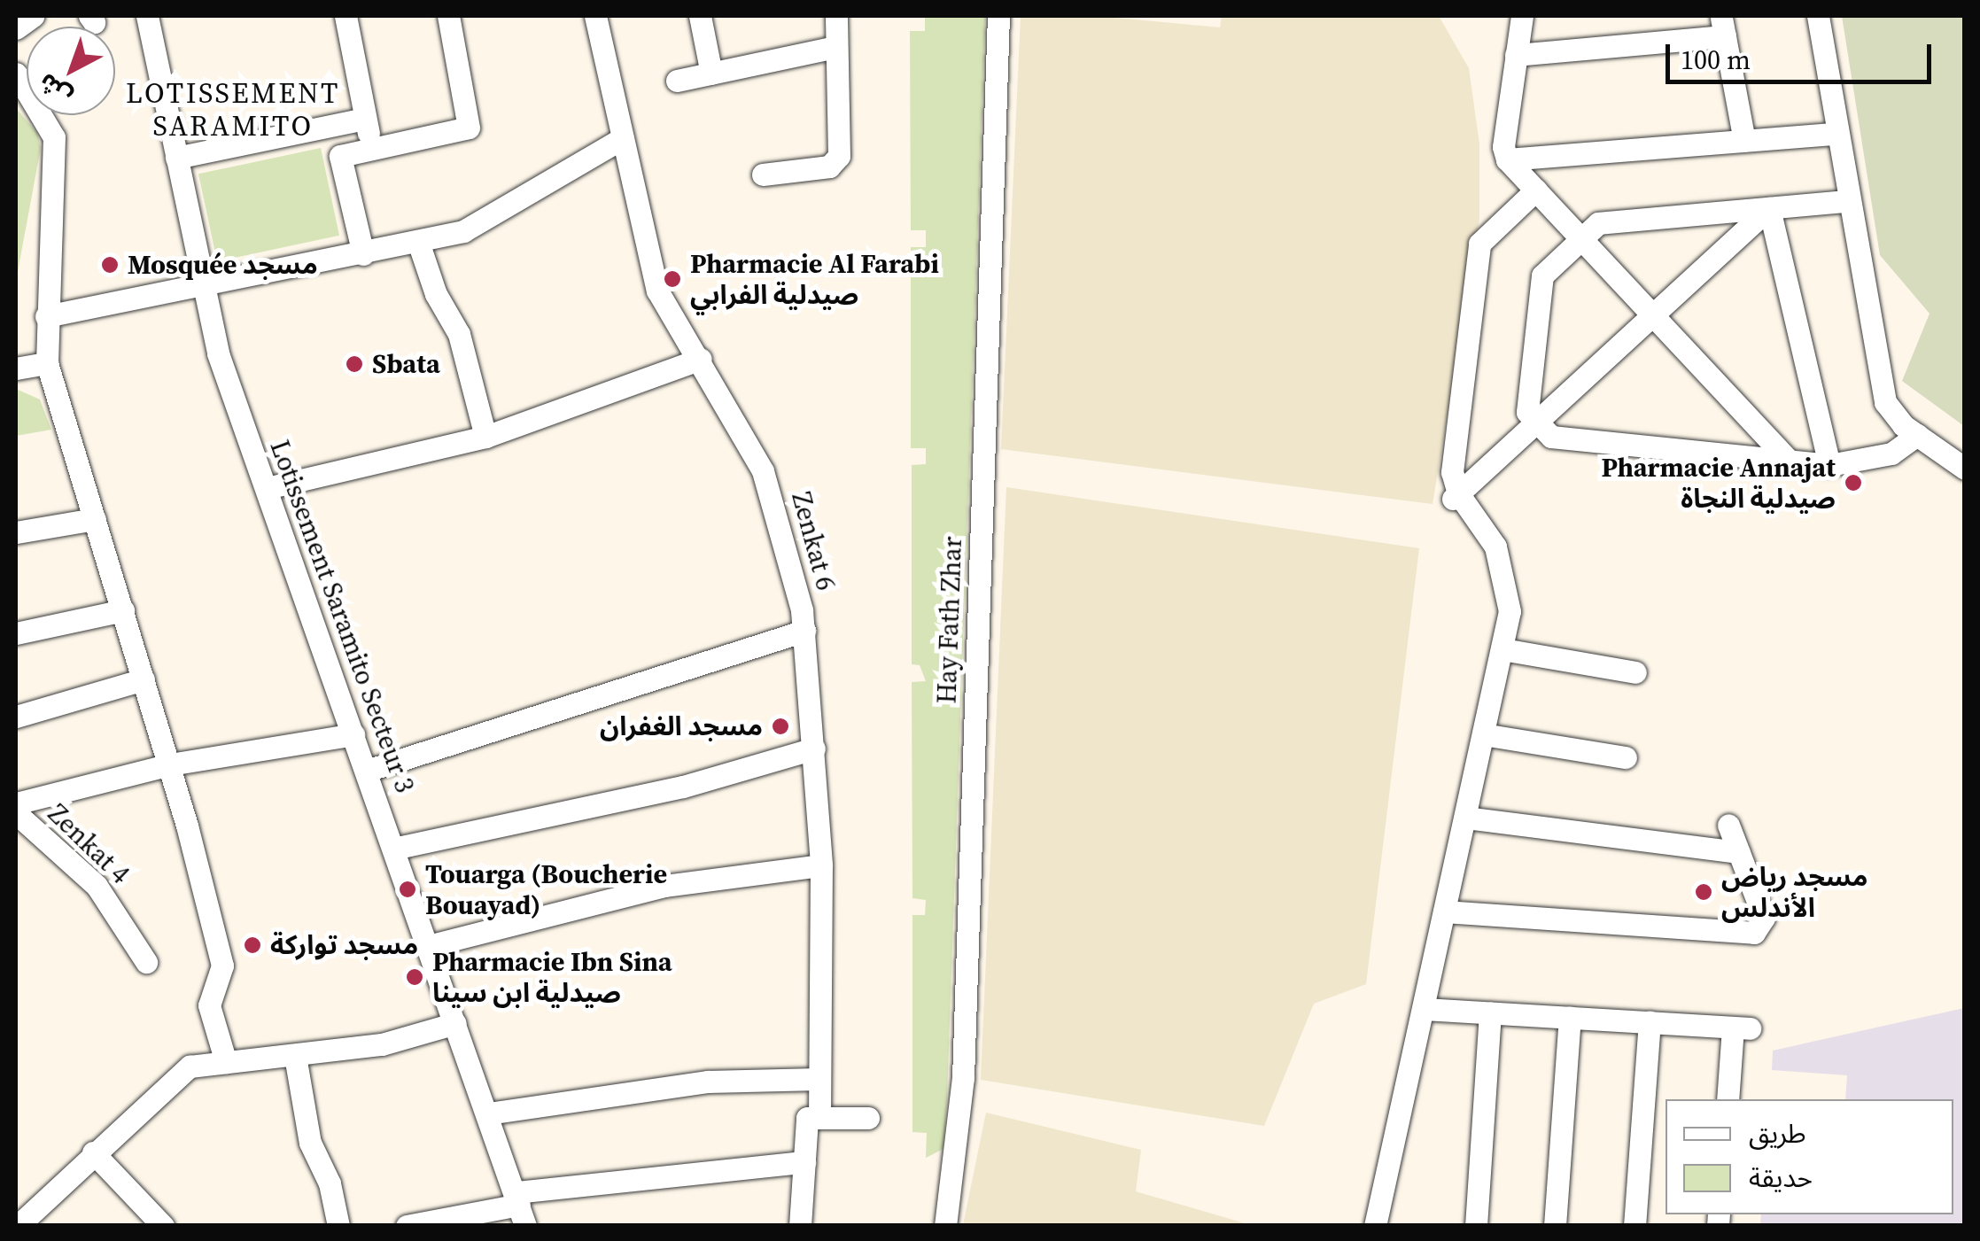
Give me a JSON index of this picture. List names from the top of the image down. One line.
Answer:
{"streets":{"street":["Zenkat 6","Lotissement Saramito Secteur 3","Hay Fath Zhar","Zenkat 4"]},"districts":["LOTISSEMENT SARAMITO"],"places":["Mosquée مسجد","Pharmacie Al Farabi صيدلية الفرابي","Sbata","Pharmacie Annajat صيدلية النجاة","مسجد الغفران","Touarga (Boucherie Bouayad)","مسجد رياض الأندلس","مسجد تواركة","Pharmacie Ibn Sina صيدلية ابن سينا"],"legend":["طريق","حديقة"],"scale_bar":"100 m","north":"bottom left"}
